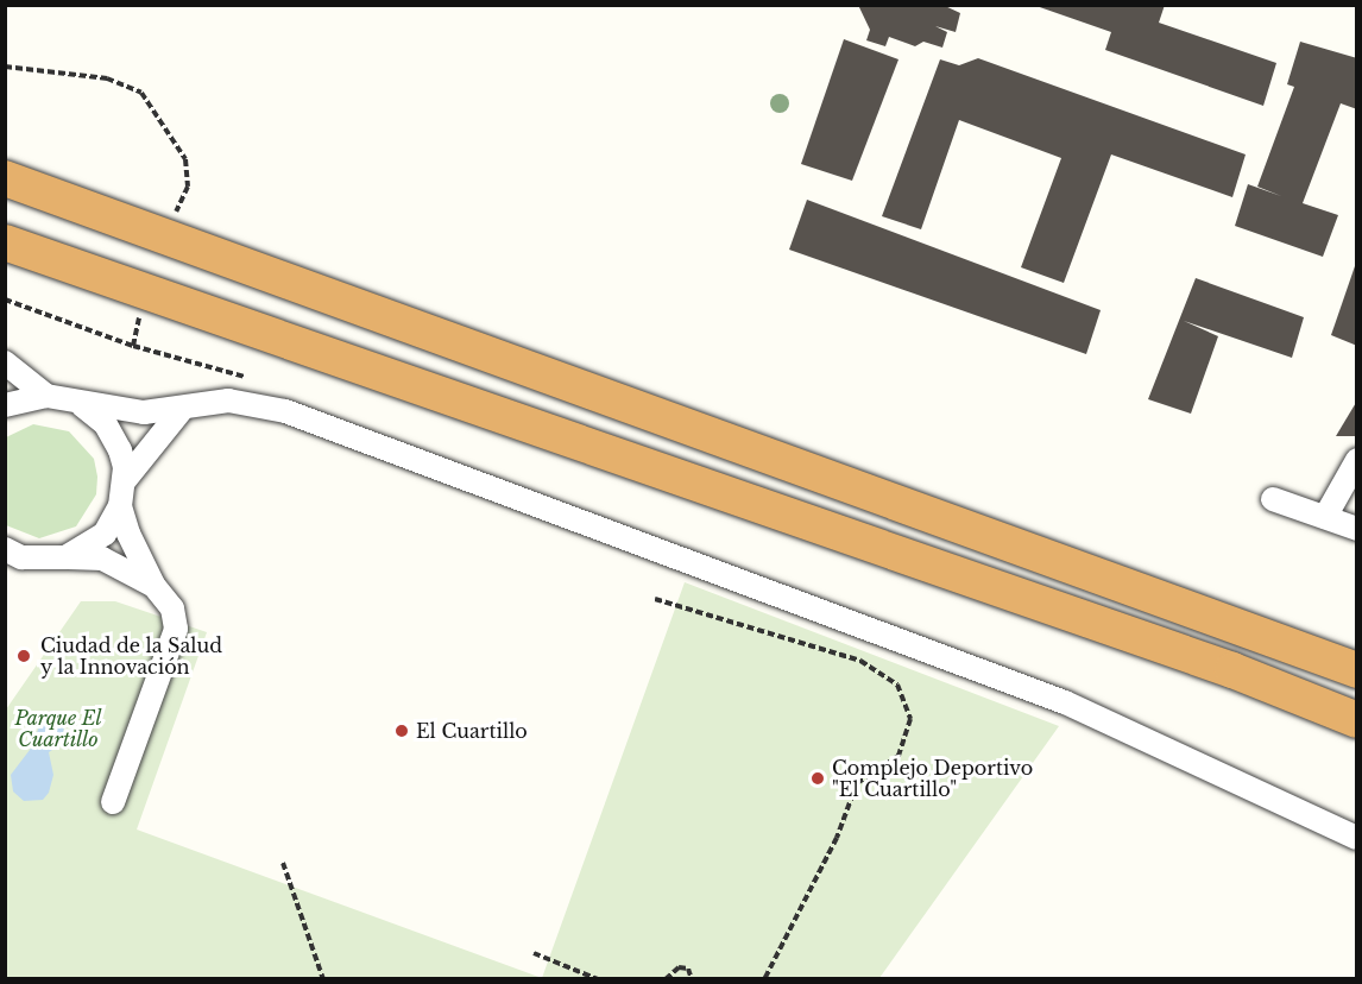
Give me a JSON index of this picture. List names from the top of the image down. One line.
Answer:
{"parks":["Parque El Cuartillo"],"places":["Ciudad de la Salud y la Innovación","El Cuartillo","Complejo Deportivo \"El Cuartillo\""]}
